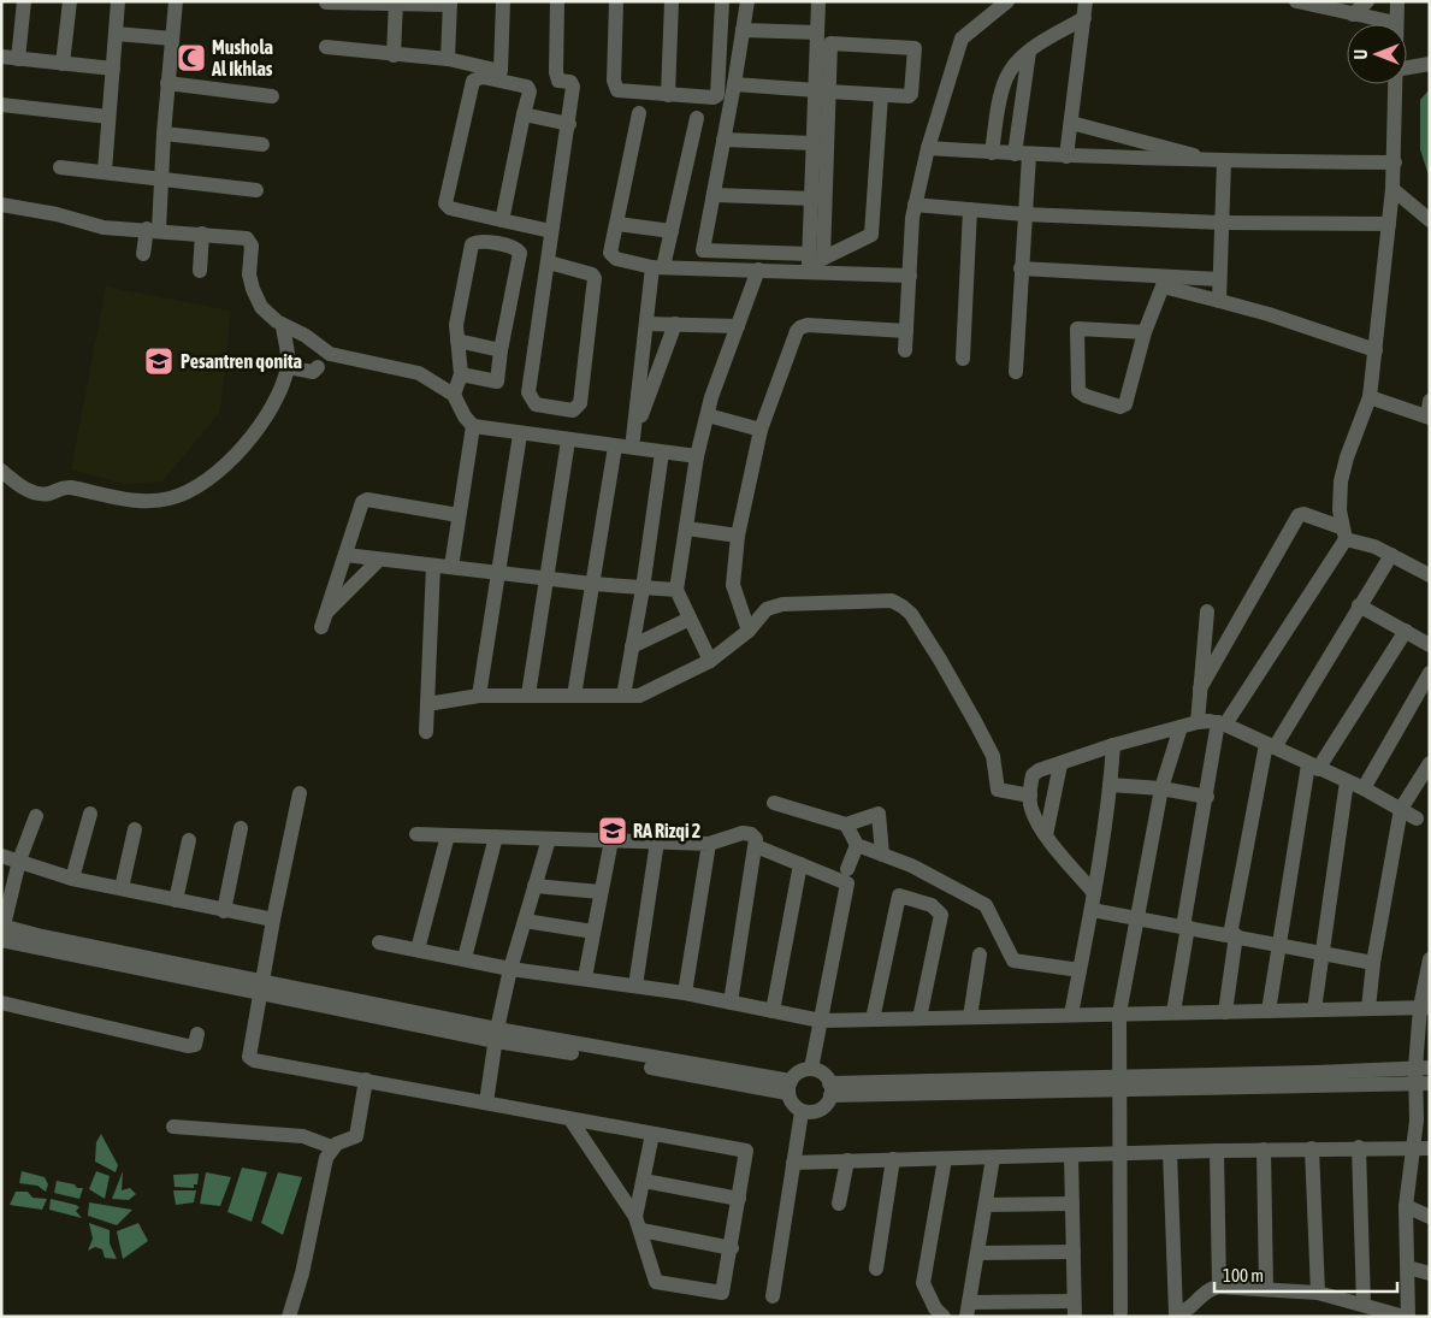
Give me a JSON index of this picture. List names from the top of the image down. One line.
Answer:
{"places":{"mosque":["Mushola Al Ikhlas"],"school or university":["Pesantren qonita","RA Rizqi 2"]},"scale_bar":"100 m","north":"left"}
